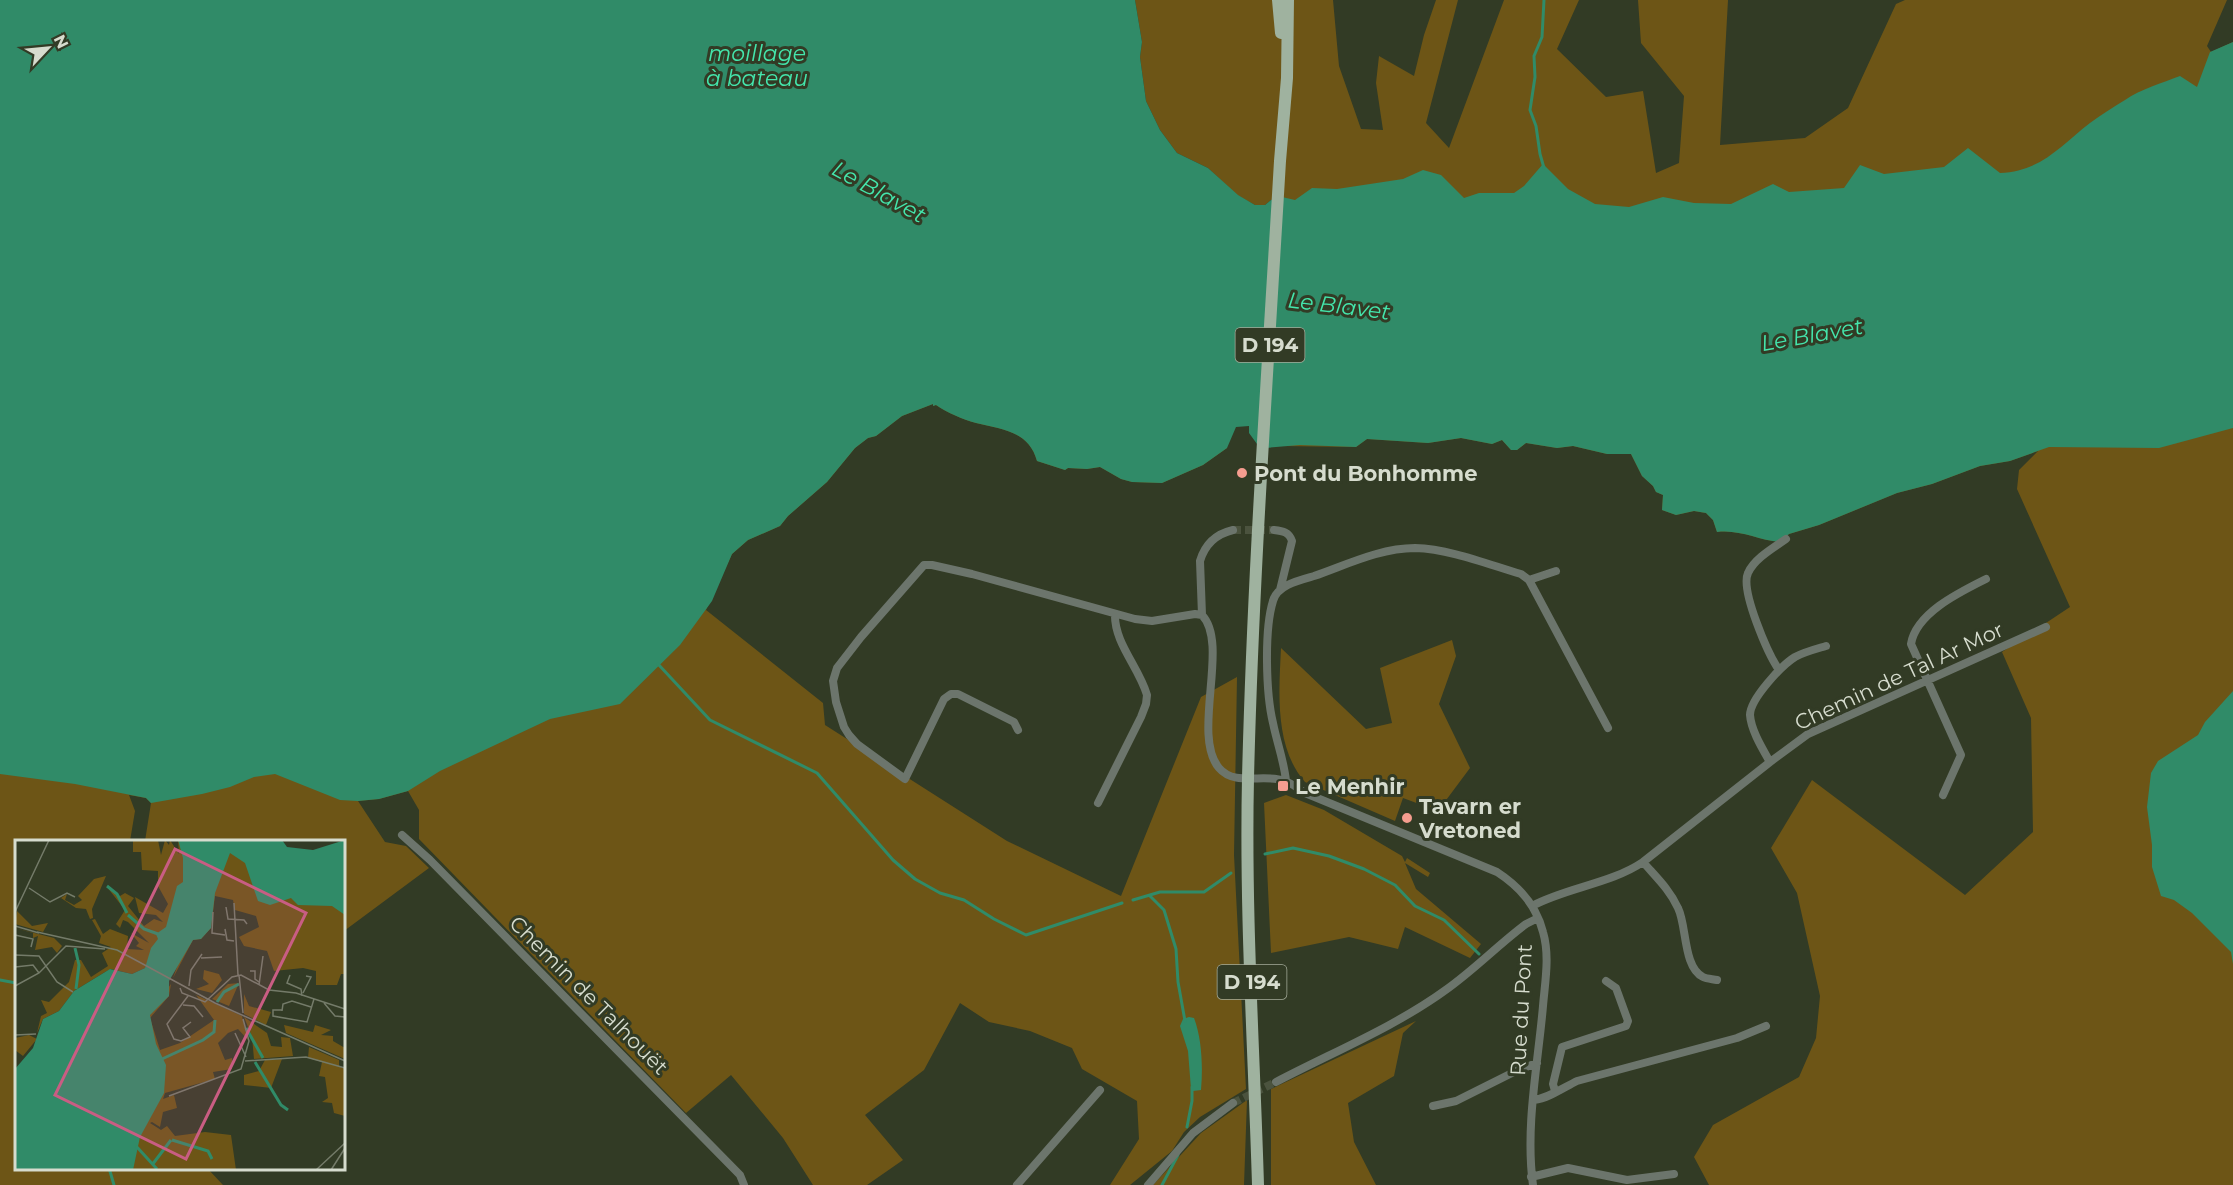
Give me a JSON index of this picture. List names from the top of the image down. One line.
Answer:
{"streets":{"main road":["D 194"],"street":["Chemin de Tal Ar Mor","Chemin de Talhouët","Rue du Pont"]},"crossings":[["D 194","Rue du Pont"],["Chemin de Tal Ar Mor","Rue du Pont"]],"water":["moillage à bateau","Le Blavet"],"places":{"other":["Pont du Bonhomme","Tavarn er Vretoned"],"transit":["Le Menhir"]},"north":"top right"}
